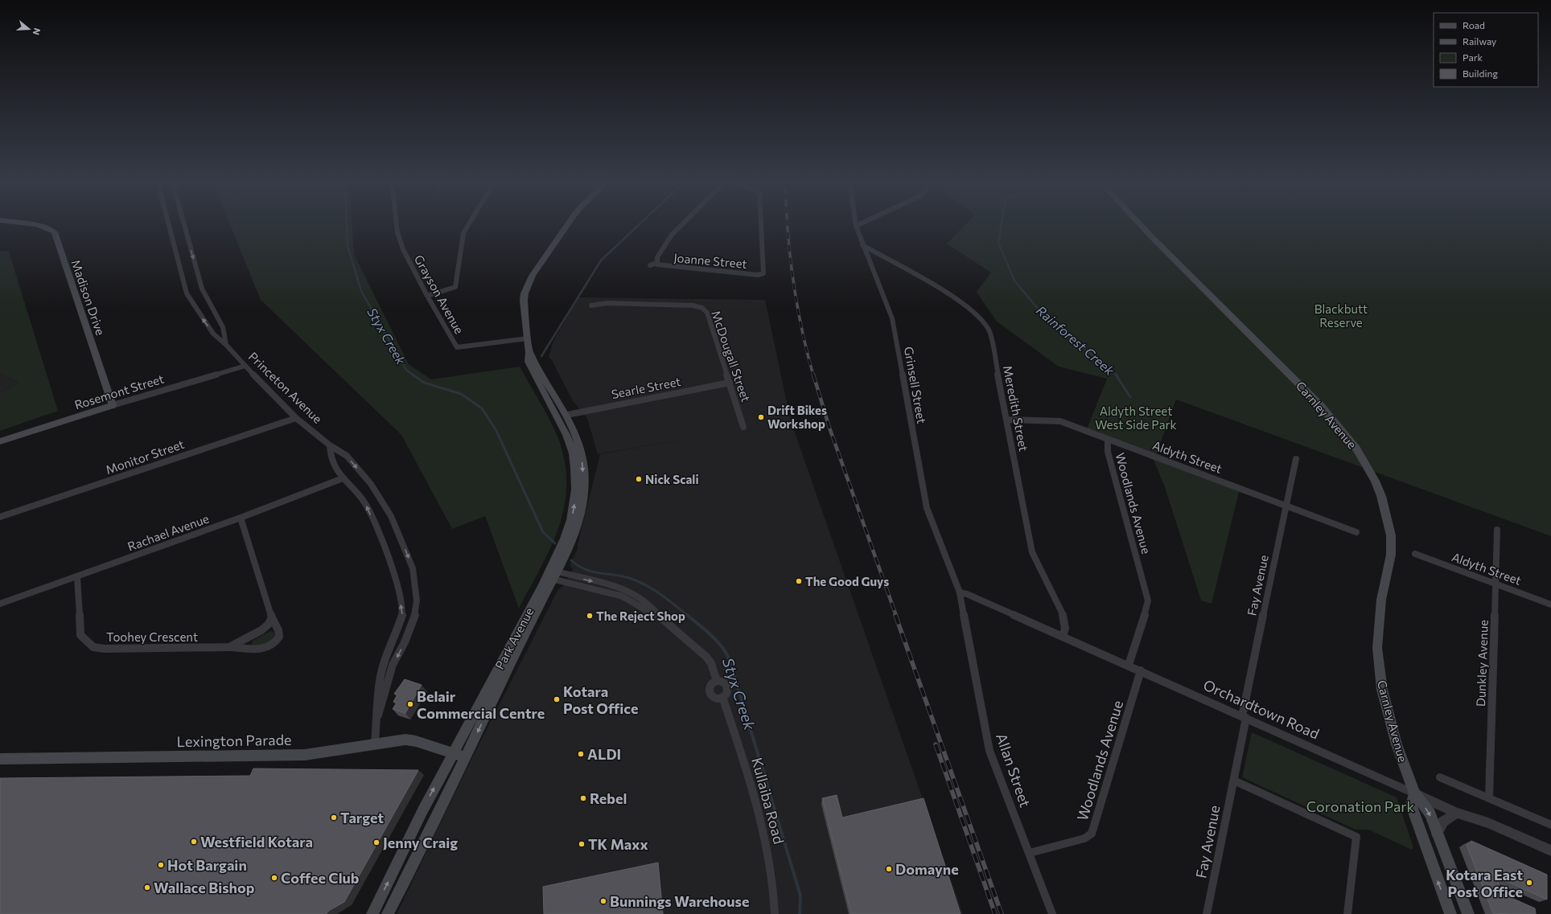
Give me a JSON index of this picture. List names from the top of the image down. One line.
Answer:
{"streets":{"main road":["Madison Drive","Rosemont Street","Carnley Avenue","Park Avenue","Lexington Parade"],"street":["Joanne Street","Grayson Avenue","McDougall Street","Grinsell Street","Princeton Avenue","Searle Street","Meredith Street","Monitor Street","Aldyth Street","Woodlands Avenue","Rachael Avenue","Fay Avenue","Toohey Crescent","Dunkley Avenue","Orchardtown Road","Allan Street","Kullaiba Road"]},"crossings":[["Grayson Avenue","Park Avenue"],["Madison Drive","Rosemont Street"],["McDougall Street","Searle Street"],["Grinsell Street","Meredith Street"],["Grinsell Street","Orchardtown Road"],["Grinsell Street","Allan Street"],["Princeton Avenue","Rosemont Street"],["Princeton Avenue","Monitor Street"],["Princeton Avenue","Rachael Avenue"],["Princeton Avenue","Lexington Parade"],["Searle Street","Park Avenue"],["Meredith Street","Aldyth Street"],["Meredith Street","Orchardtown Road"],["Carnley Avenue","Orchardtown Road"],["Aldyth Street","Woodlands Avenue"],["Aldyth Street","Fay Avenue"],["Aldyth Street","Dunkley Avenue"],["Woodlands Avenue","Orchardtown Road"],["Woodlands Avenue","Allan Street"],["Rachael Avenue","Toohey Crescent"],["Fay Avenue","Orchardtown Road"],["Park Avenue","Lexington Parade"],["Orchardtown Road","Allan Street"]],"water":["Styx Creek","Rainforest Creek"],"parks":["Blackbutt Reserve","Aldyth Street West Side Park","Coronation Park"],"places":["Drift Bikes Workshop","Nick Scali","The Good Guys","The Reject Shop","Kotara Post Office","Belair Commercial Centre","ALDI","Rebel","Target","Westfield Kotara","Jenny Craig","TK Maxx","Hot Bargain","Domayne","Coffee Club","Kotara East Post Office","Wallace Bishop","Bunnings Warehouse"],"legend":["Road","Railway","Park","Building"],"north":"right"}
